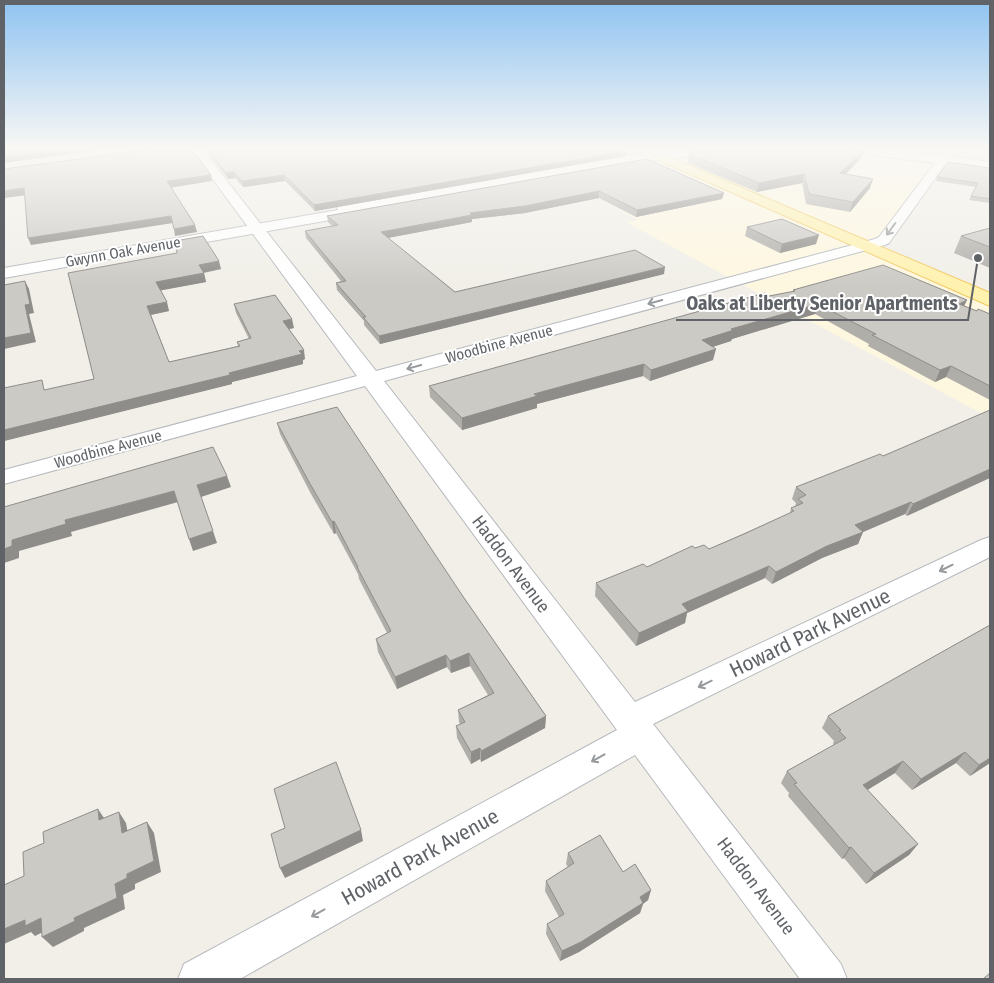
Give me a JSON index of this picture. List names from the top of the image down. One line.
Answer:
{"streets":{"street":["Gwynn Oak Avenue","Woodbine Avenue","Haddon Avenue","Howard Park Avenue"]},"crossings":[["Gwynn Oak Avenue","Haddon Avenue"],["Woodbine Avenue","Haddon Avenue"],["Haddon Avenue","Howard Park Avenue"]],"one_way":["Woodbine Avenue","Howard Park Avenue"],"places":["Oaks at Liberty Senior Apartments"]}
